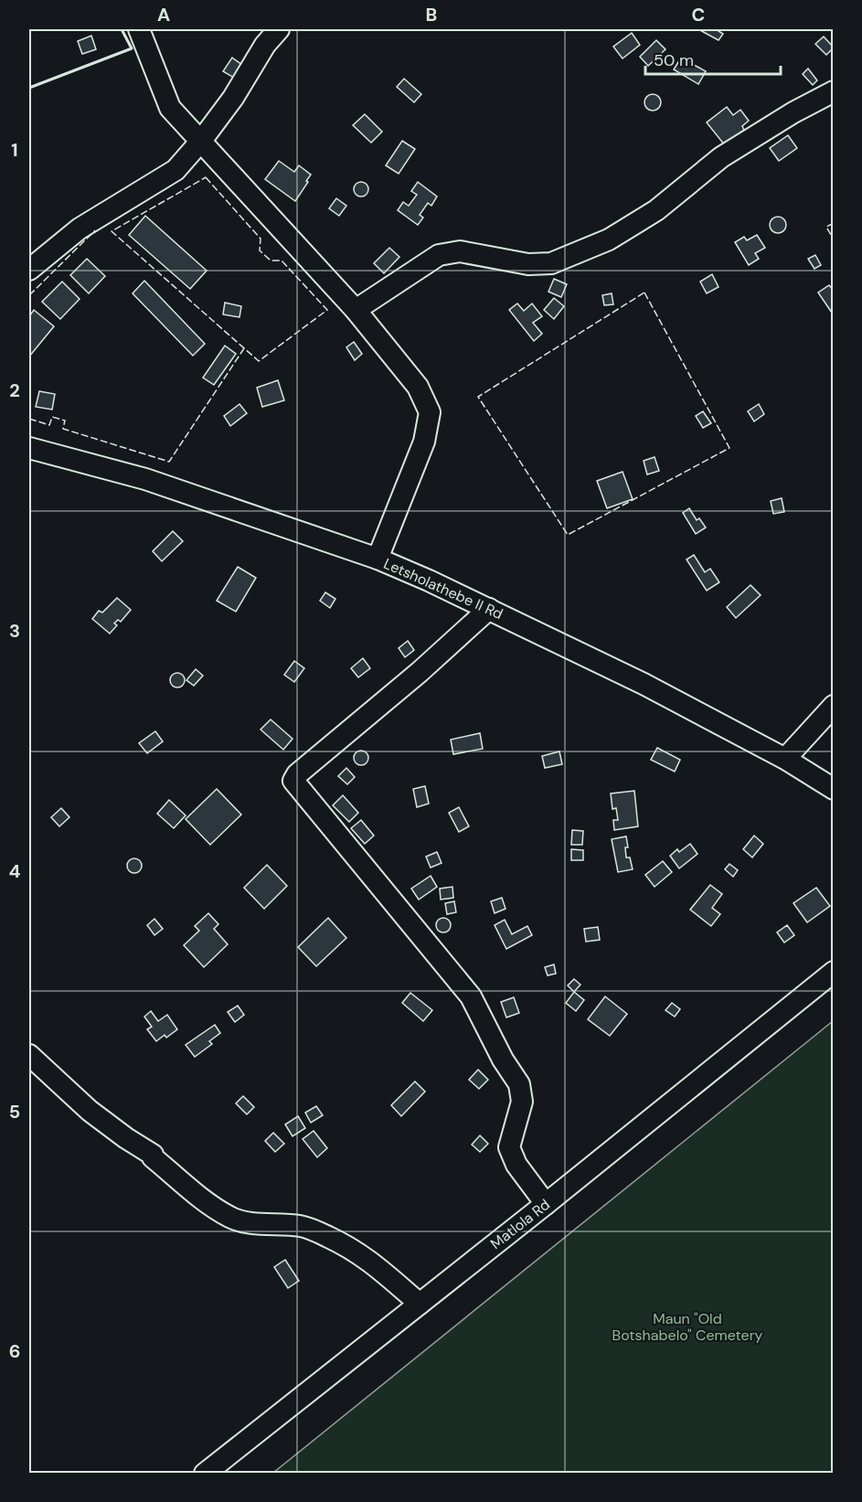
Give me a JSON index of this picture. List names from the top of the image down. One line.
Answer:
{"streets":{"street":["Letsholathebe II Rd","Matlola Rd"]},"parks":["Maun \"Old Botshabelo\" Cemetery"],"scale_bar":"50 m","grid":{"columns":["A","B","C"],"rows":["1","2","3","4","5","6"]}}
